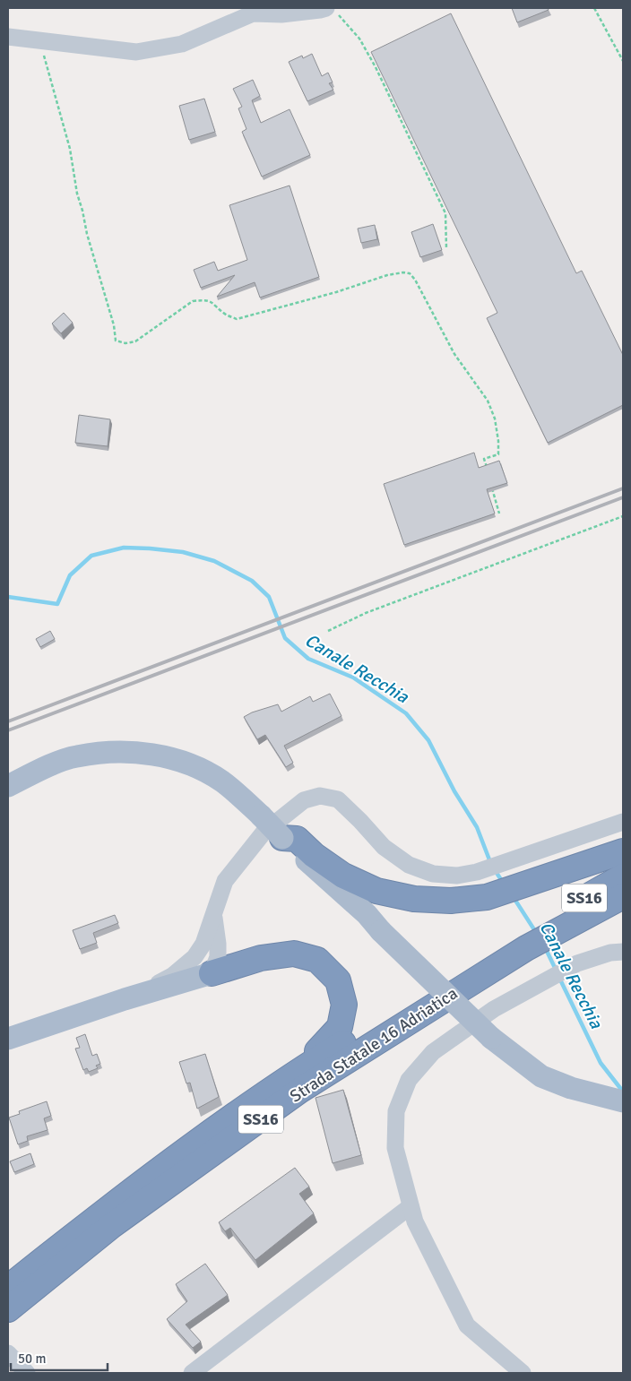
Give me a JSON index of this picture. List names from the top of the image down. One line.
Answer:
{"streets":{"highway":["SS16","Strada Statale 16 Adriatica"]},"water":["Canale Recchia"],"scale_bar":"50 m"}
